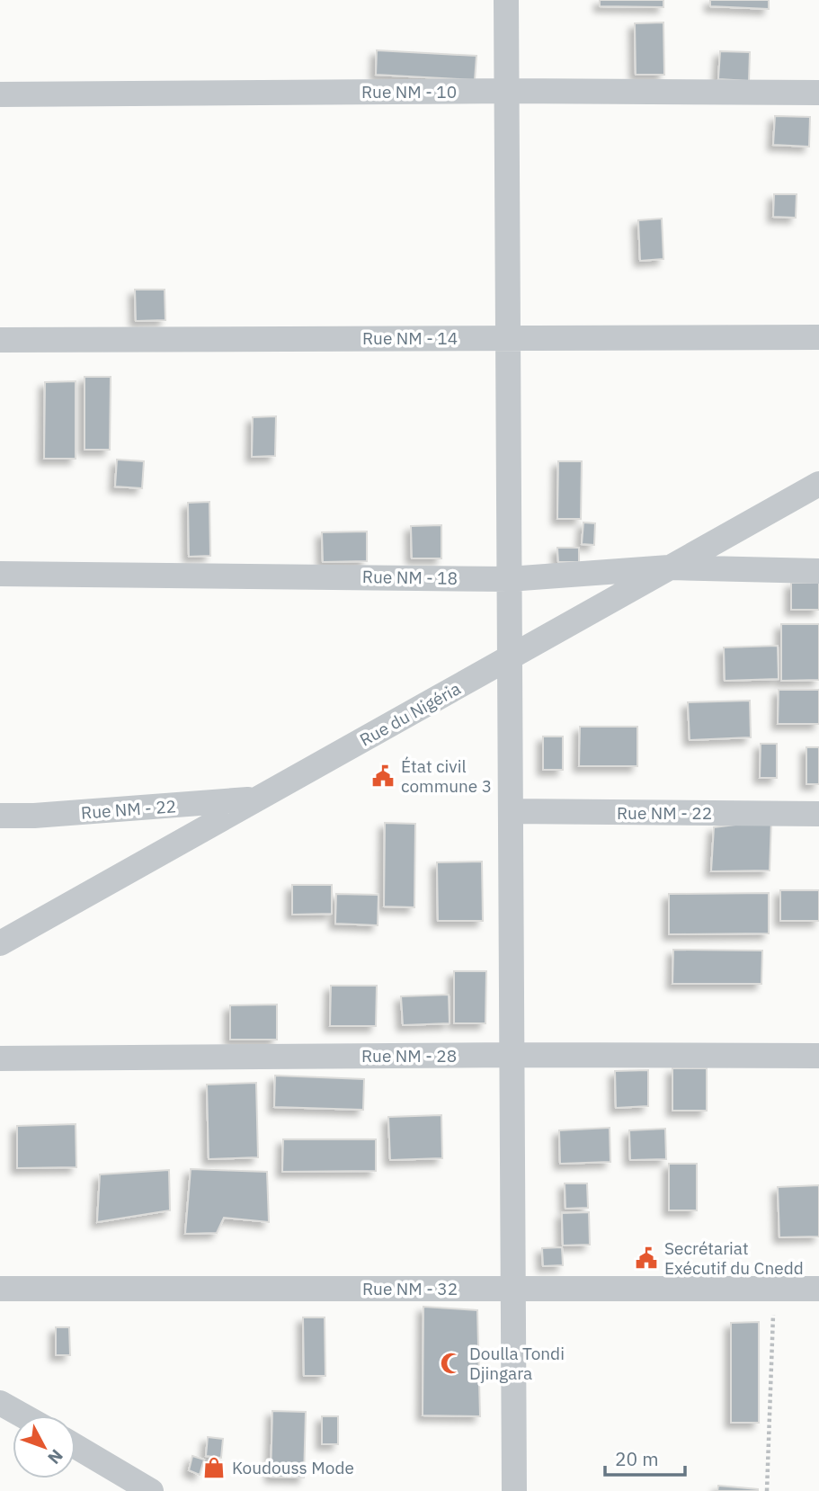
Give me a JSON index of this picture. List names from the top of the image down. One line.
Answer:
{"streets":{"street":["Rue NM - 10","Rue NM - 14","Rue NM - 18","Rue du Nigéria","Rue NM - 22","Rue NM - 28","Rue NM - 32"]},"crossings":[["Rue NM - 18","Rue du Nigéria"],["Rue du Nigéria","Rue NM - 22"]],"places":{"public building":["État civil commune 3","Secrétariat Exécutif du Cnedd"],"mosque":["Doulla Tondi Djingara"],"shop":["Koudouss Mode"]},"scale_bar":"20 m","north":"bottom right"}
